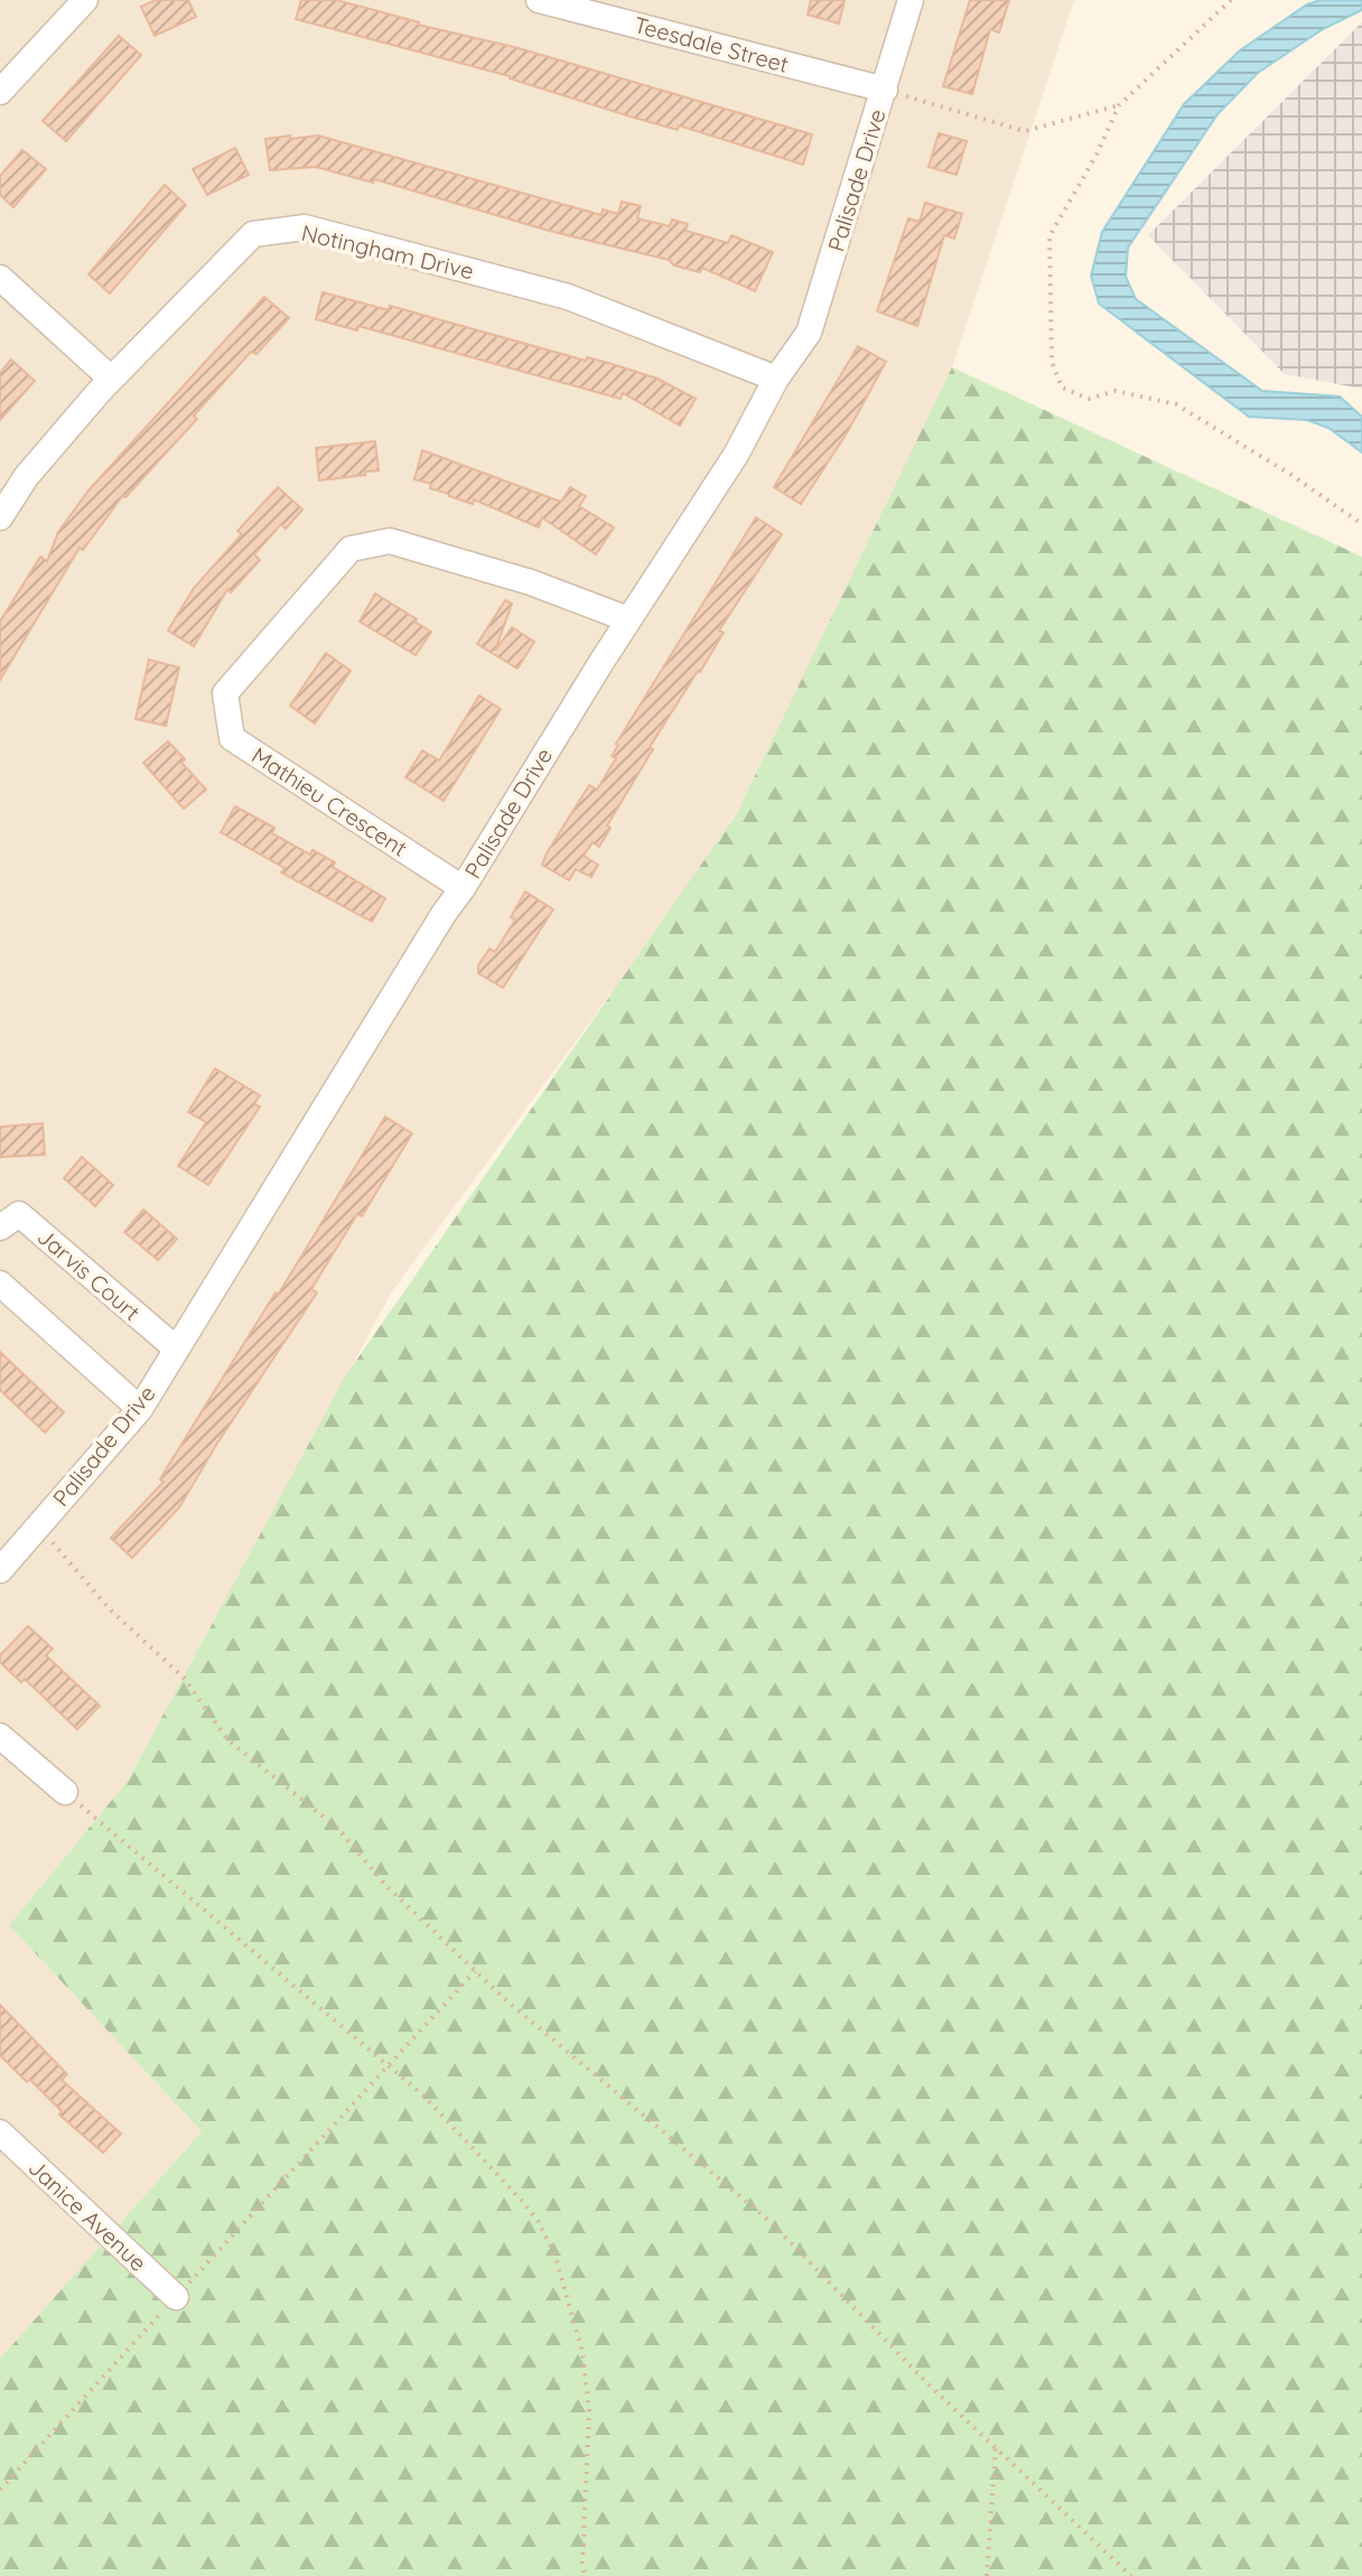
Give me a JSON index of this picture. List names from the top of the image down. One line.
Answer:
{"streets":{"street":["Teesdale Street","Palisade Drive","Notingham Drive","Mathieu Crescent","Jarvis Court","Janice Avenue"]},"crossings":[["Teesdale Street","Palisade Drive"],["Palisade Drive","Notingham Drive"],["Palisade Drive","Mathieu Crescent"],["Palisade Drive","Jarvis Court"]]}
